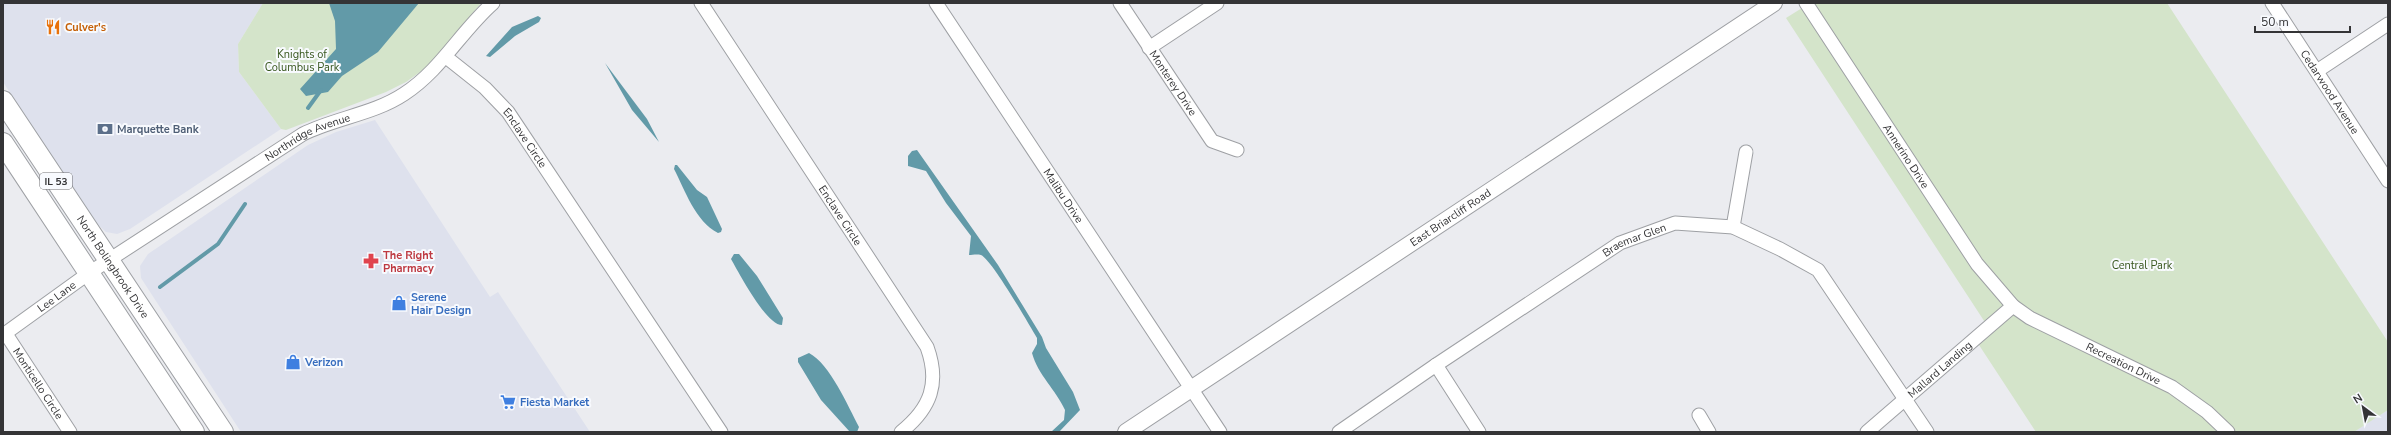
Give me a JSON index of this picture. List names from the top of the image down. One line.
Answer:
{"streets":{"main road":["IL 53","North Bolingbrook Drive"],"street":["Monterey Drive","Cedarwood Avenue","Enclave Circle","Northridge Avenue","Annerino Drive","Malibu Drive","East Briarcliff Road","Braemar Glen","Lee Lane","Recreation Drive","Mallard Landing","Monticello Circle"]},"crossings":[["Enclave Circle","Northridge Avenue"],["Northridge Avenue","North Bolingbrook Drive"],["Northridge Avenue","Lee Lane"],["Annerino Drive","Recreation Drive"],["Annerino Drive","Mallard Landing"],["Malibu Drive","East Briarcliff Road"],["Braemar Glen","Mallard Landing"],["North Bolingbrook Drive","Lee Lane"],["Lee Lane","Monticello Circle"],["Recreation Drive","Mallard Landing"]],"parks":["Knights of Columbus Park","Central Park"],"places":{"restaurant":["Culver's"],"bank":["Marquette Bank"],"pharmacy":["The Right Pharmacy"],"shop":["Serene Hair Design","Verizon"],"supermarket":["Fiesta Market"]},"scale_bar":"50 m","north":"top left"}
